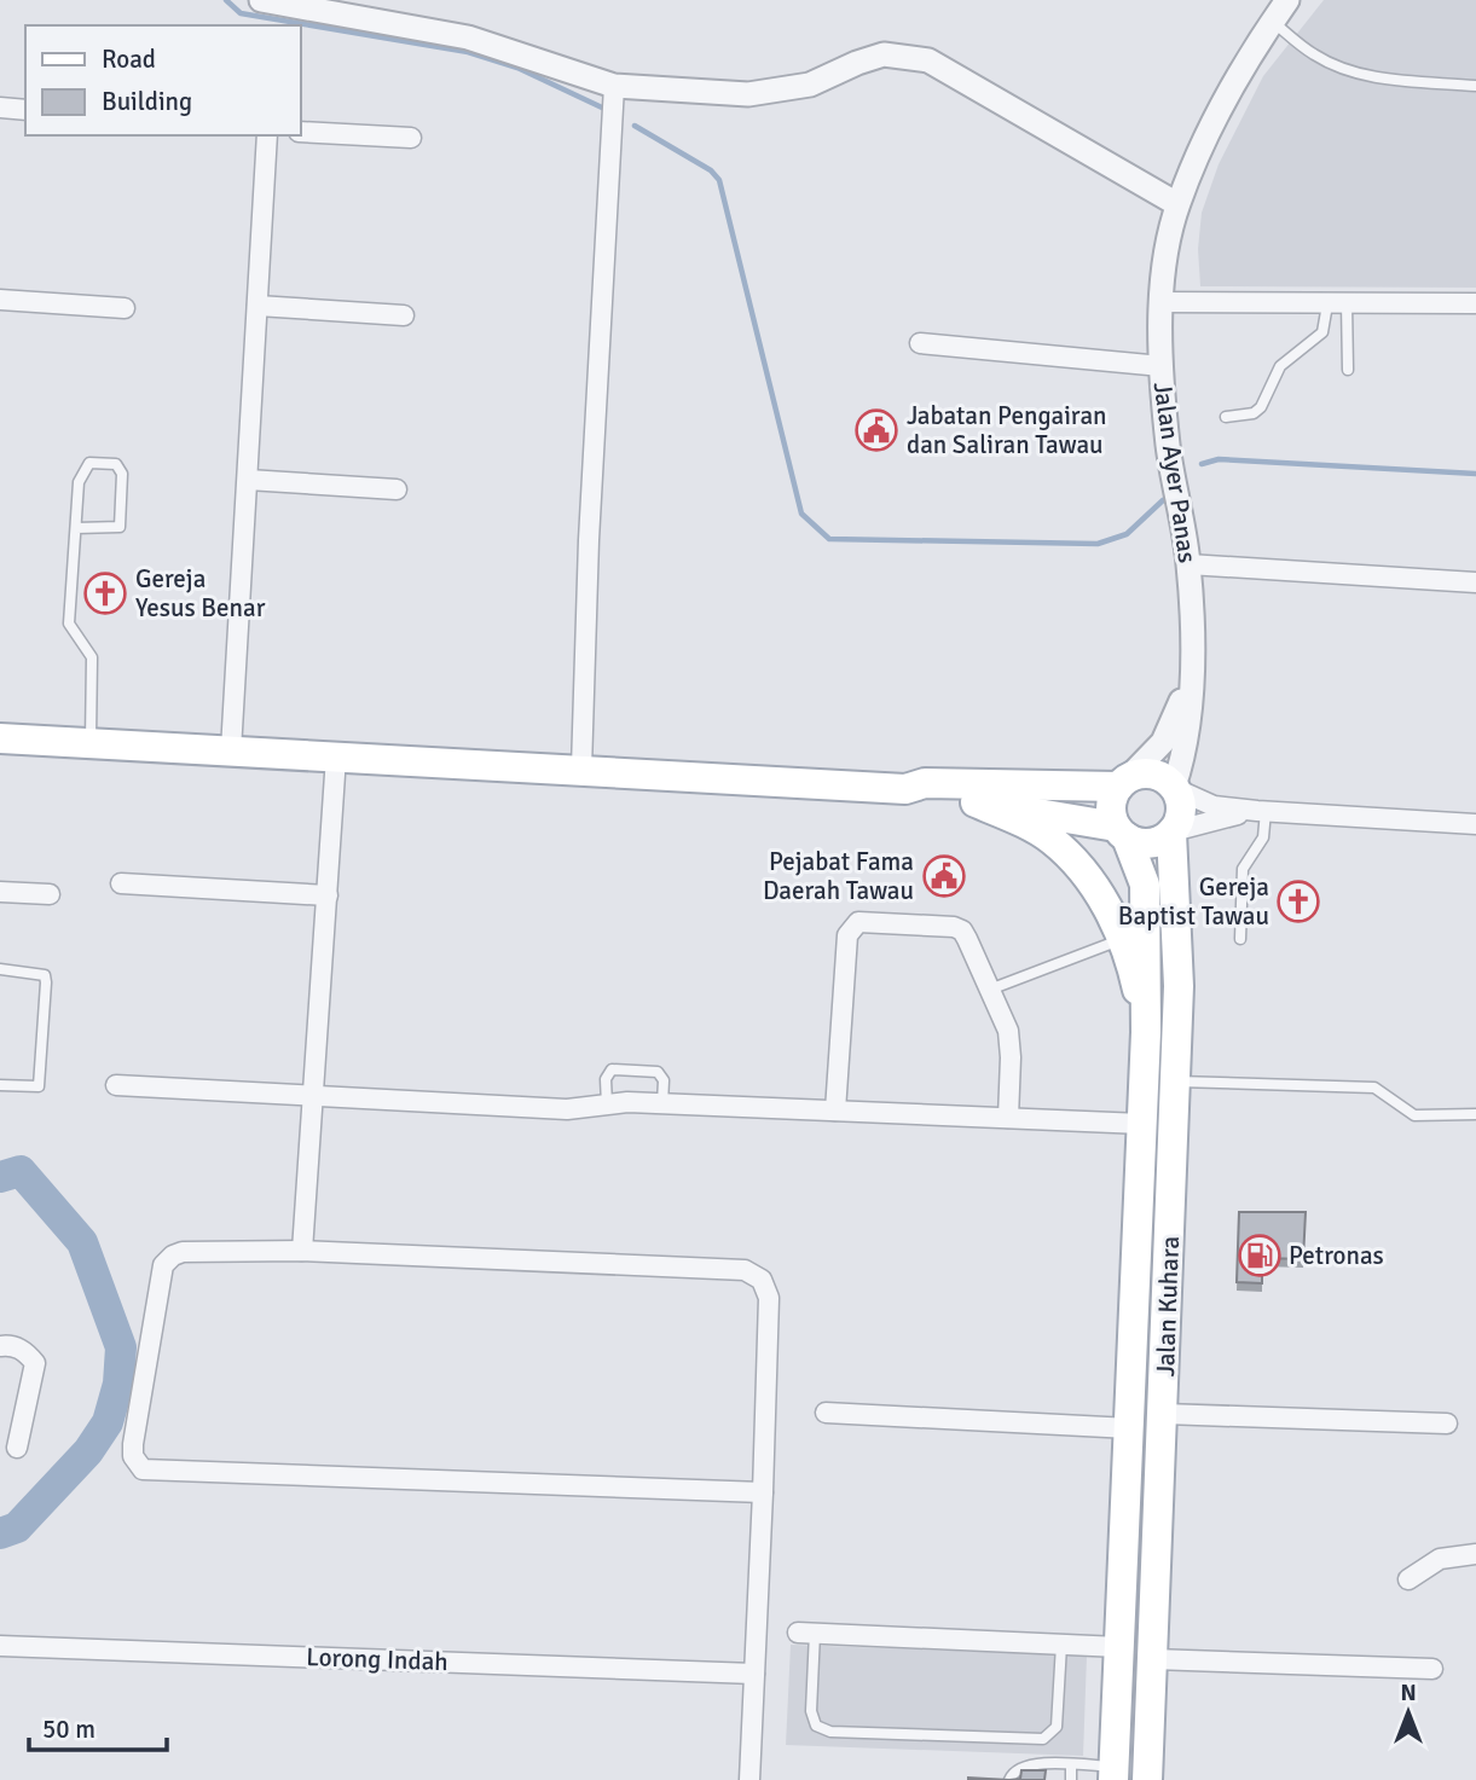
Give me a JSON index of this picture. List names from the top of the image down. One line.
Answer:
{"streets":{"main road":["Jalan Kuhara"],"street":["Jalan Ayer Panas","Lorong Indah"]},"crossings":[["Jalan Ayer Panas","Jalan Kuhara"]],"places":{"public building":["Jabatan Pengairan dan Saliran Tawau","Pejabat Fama Daerah Tawau"],"church":["Gereja Yesus Benar","Gereja Baptist Tawau"],"fuel station":["Petronas"]},"legend":["Road","Building"],"scale_bar":"50 m","north":"top"}
